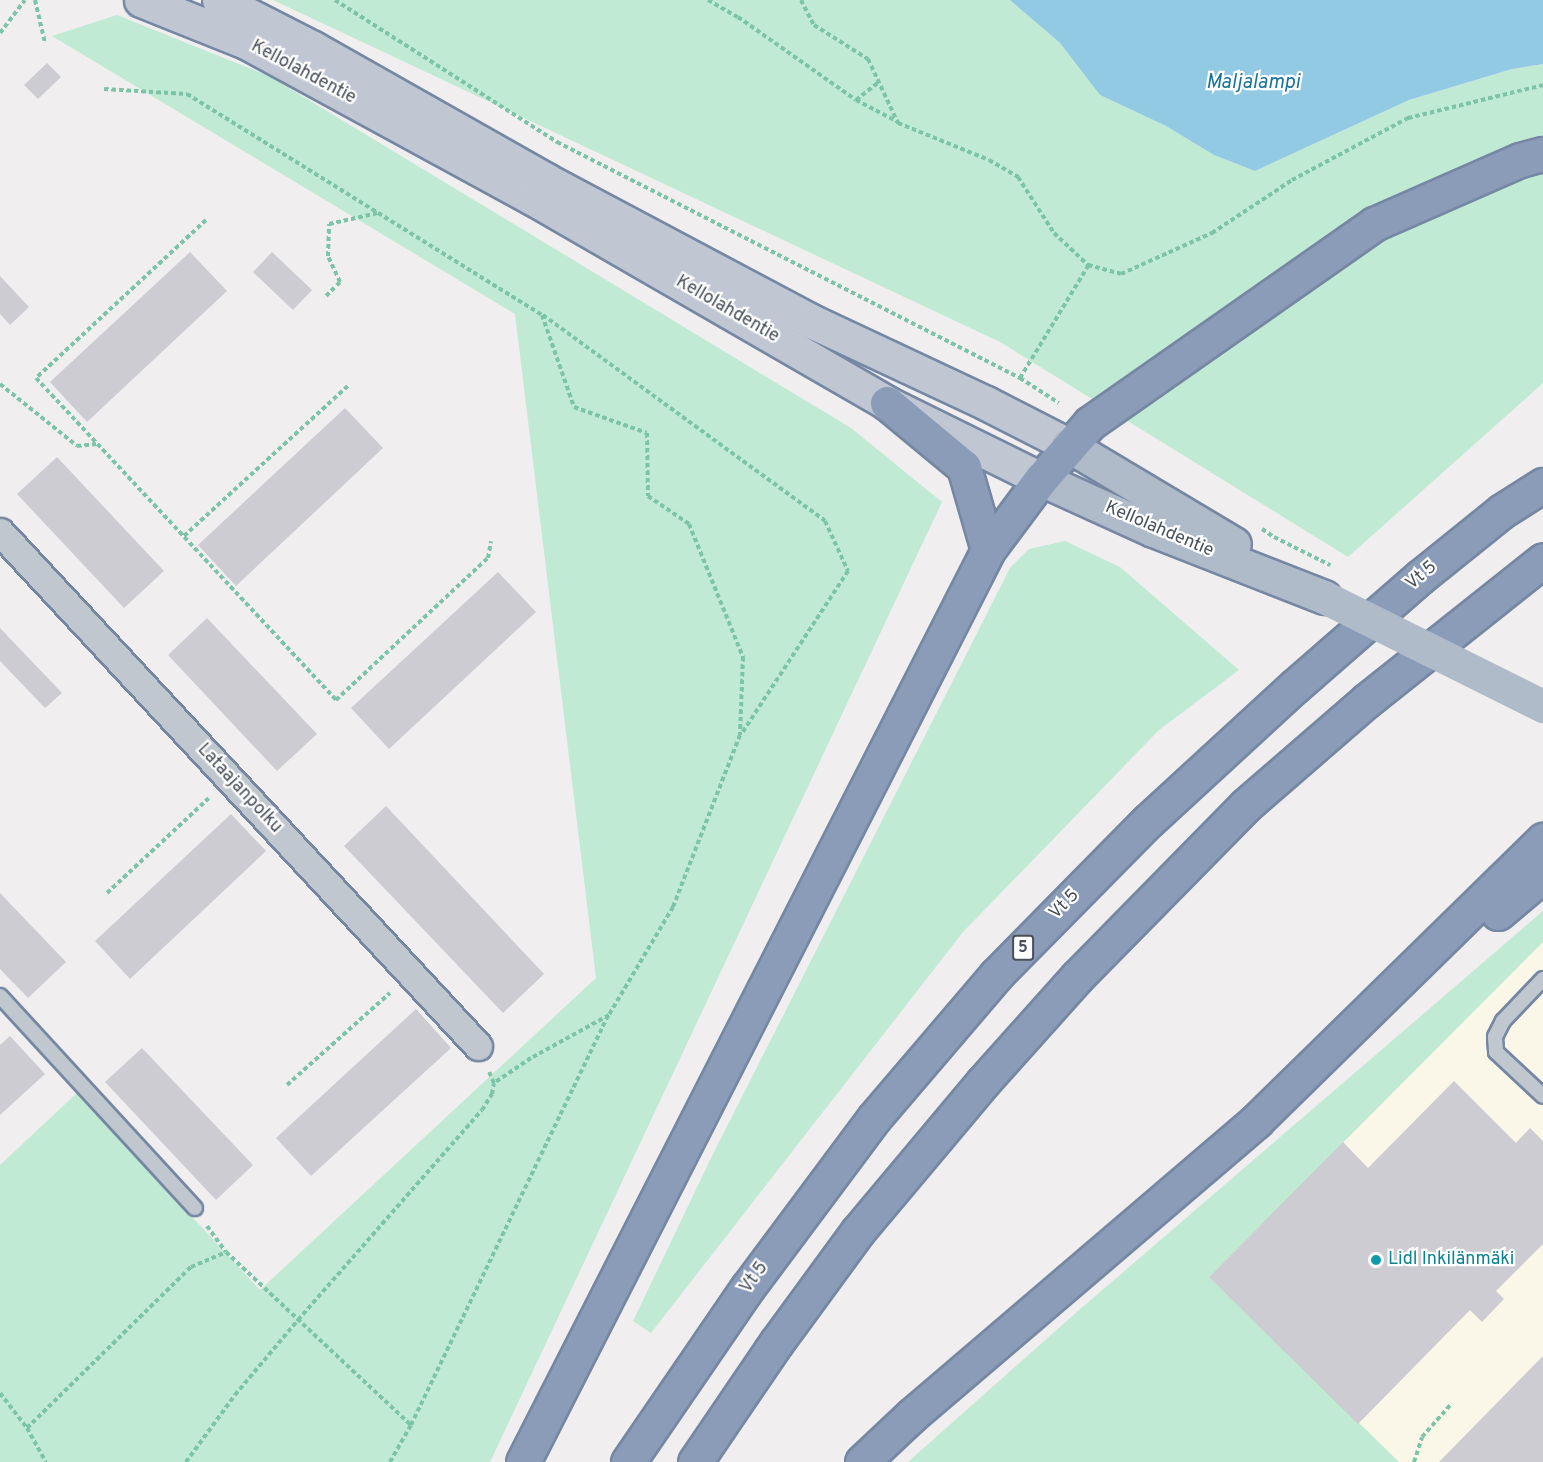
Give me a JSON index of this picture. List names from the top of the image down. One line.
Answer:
{"streets":{"highway":["Vt 5","5"],"main road":["Kellolahdentie"],"street":["Lataajanpolku"]},"water":["Maljalampi"],"places":["Lidl Inkilänmäki"]}
